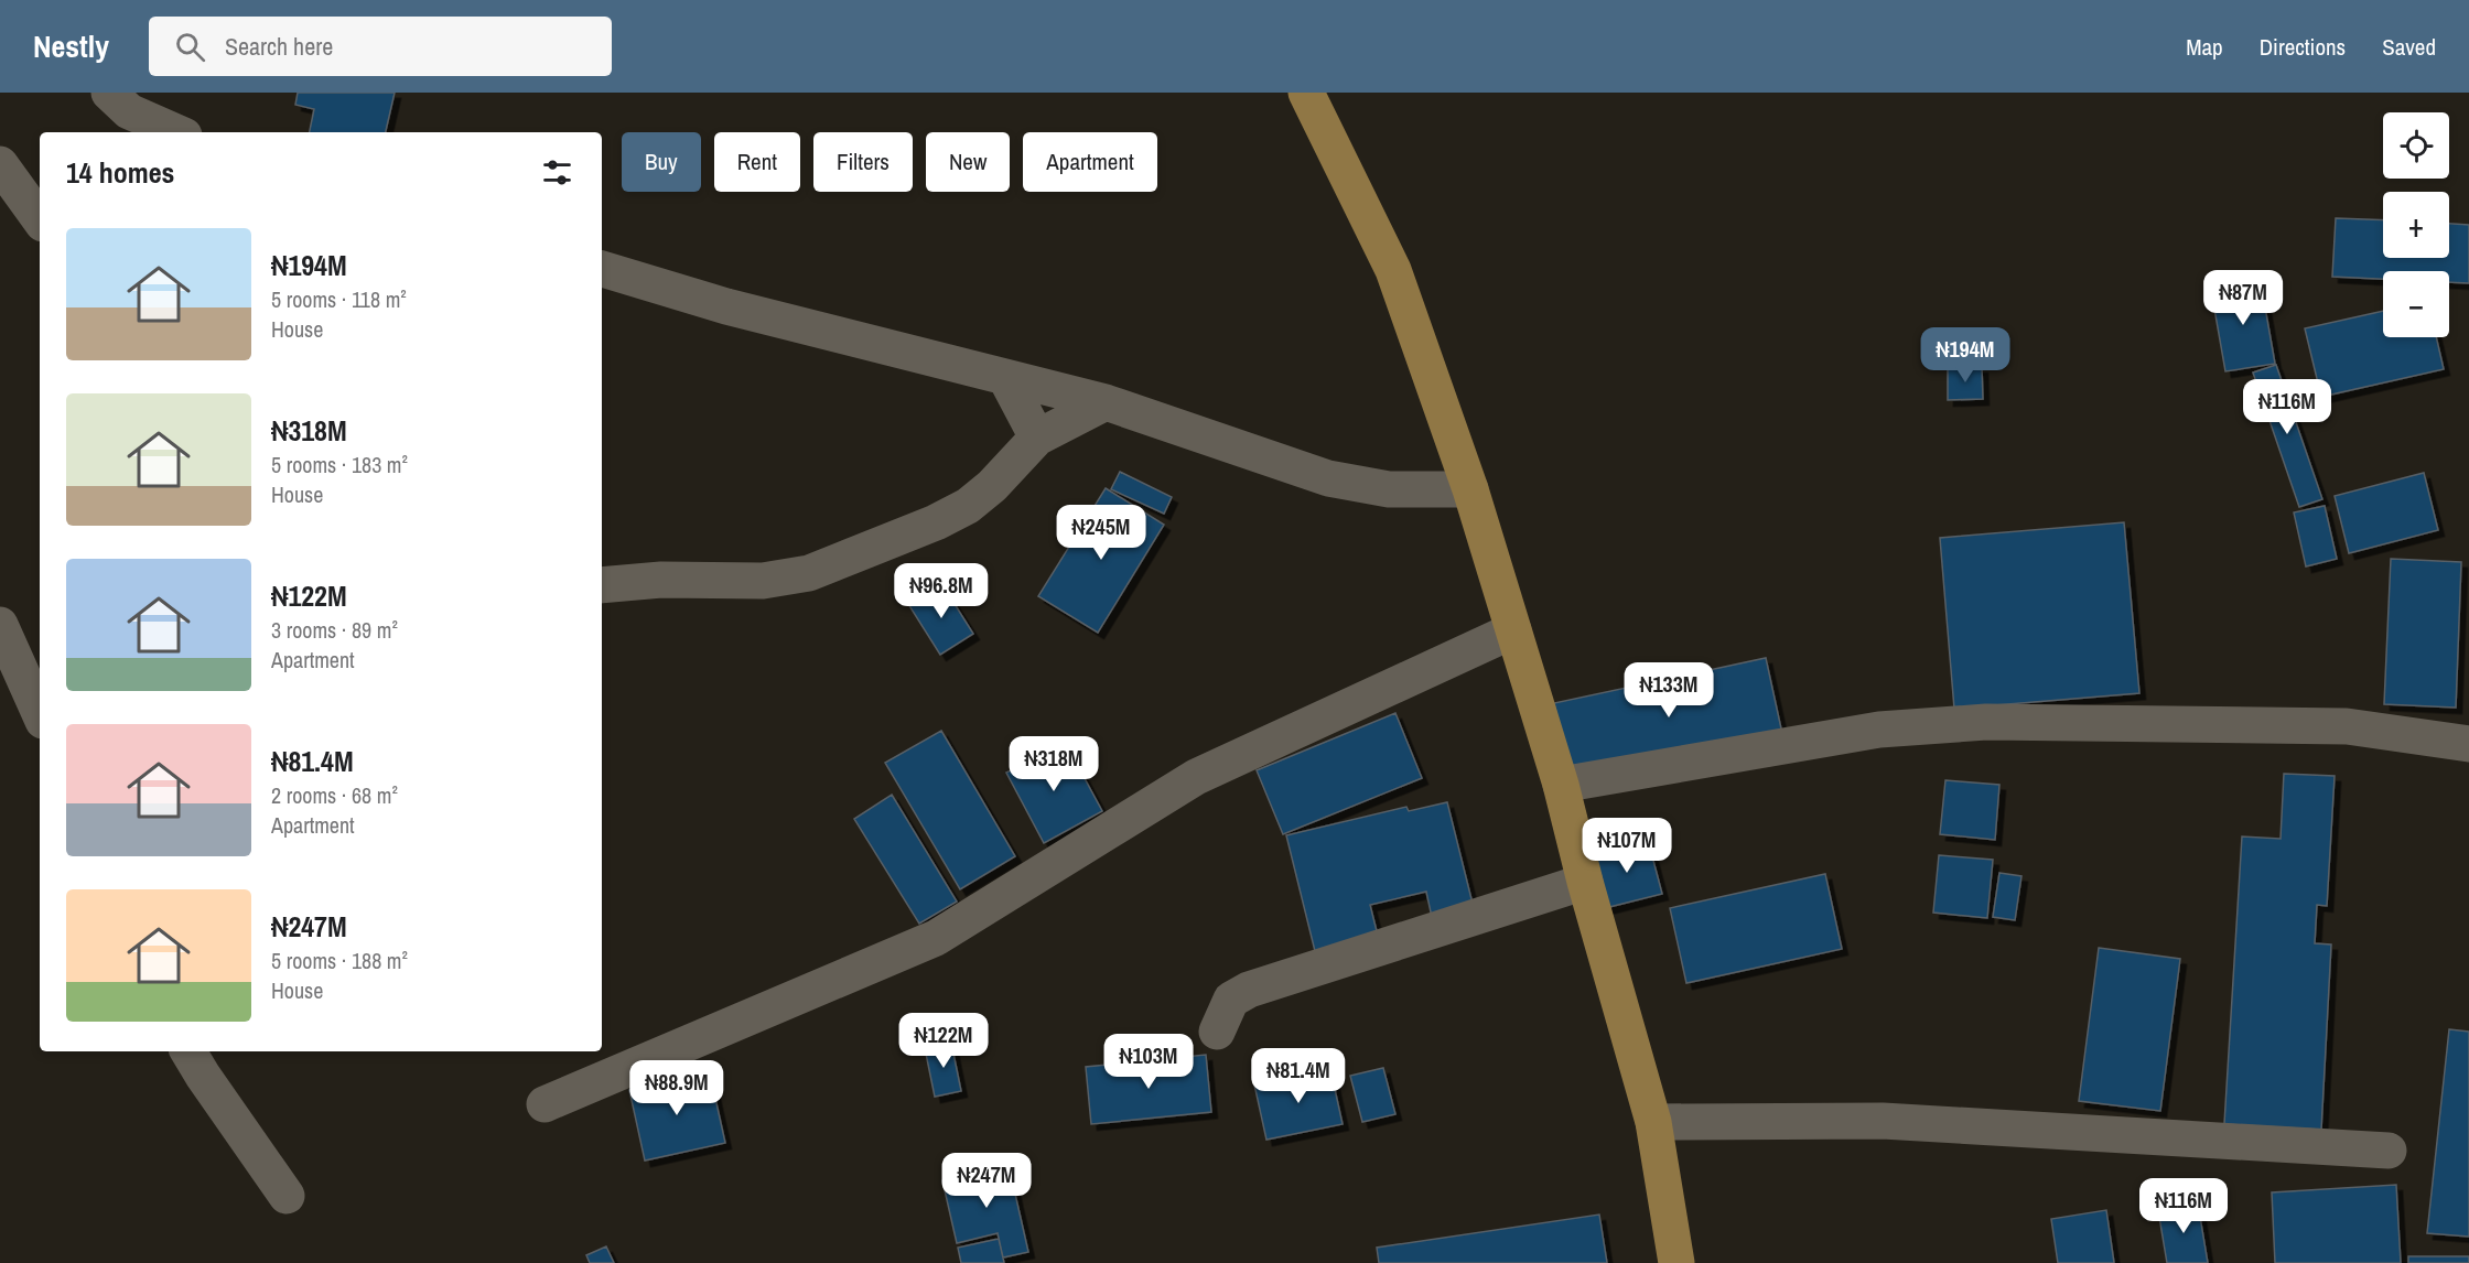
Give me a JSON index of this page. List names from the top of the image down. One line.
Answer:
{"page":{"header":"Nestly","search":"Search here","nav":["Map","Directions","Saved"],"map_buttons":["+","−"],"chip":["Buy","Rent","Filters","New","Apartment"],"heading":"14 homes","list":[{"name":"₦194M","note":"5 rooms · 118 m² · House"},{"name":"₦318M","note":"5 rooms · 183 m² · House"},{"name":"₦122M","note":"3 rooms · 89 m² · Apartment"},{"name":"₦81.4M","note":"2 rooms · 68 m² · Apartment"},{"name":"₦247M","note":"5 rooms · 188 m² · House"}],"price":["₦87M","₦194M","₦116M","₦245M","₦96.8M","₦133M","₦318M","₦107M","₦122M","₦103M","₦81.4M","₦88.9M","₦247M","₦116M"]}}
